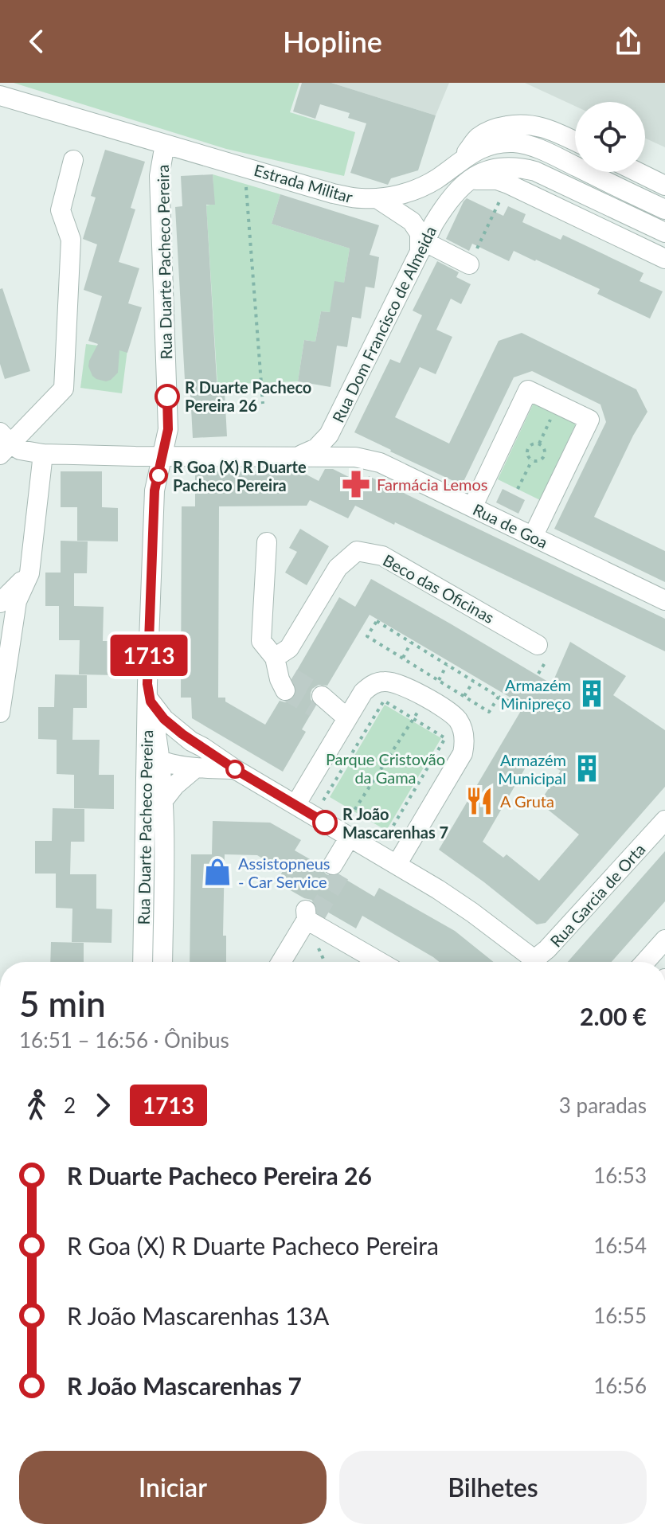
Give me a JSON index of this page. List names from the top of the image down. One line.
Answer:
{"streets":{"street":["Estrada Militar","Rua Duarte Pacheco Pereira","Rua Dom Francisco de Almeida","Rua de Goa","Beco das Oficinas","Rua Garcia de Orta"]},"crossings":[["Estrada Militar","Rua Duarte Pacheco Pereira"],["Rua Duarte Pacheco Pereira","Rua de Goa"],["Rua Dom Francisco de Almeida","Rua de Goa"]],"parks":["Parque Cristovão da Gama"],"places":{"other":["R Duarte Pacheco Pereira 26","R Goa (X) R Duarte Pacheco Pereira","R João Mascarenhas 7"],"pharmacy":["Farmácia Lemos"],"building":["Armazém Minipreço","Armazém Municipal"],"restaurant":["A Gruta"],"shop":["Assistopneus - Car Service"]},"lines":["bus line 1713"],"page":{"header":"Hopline","on_map":"1713","heading":["5 min","16:51 – 16:56 · Ônibus","2.00 €"],"legs":["2","1713","3 paradas"],"list":[{"name":"R Duarte Pacheco Pereira 26","value":"16:53"},{"name":"R Goa (X) R Duarte Pacheco Pereira","value":"16:54"},{"name":"R João Mascarenhas 13A","value":"16:55"},{"name":"R João Mascarenhas 7","value":"16:56"}],"buttons":["Iniciar","Bilhetes"]}}
